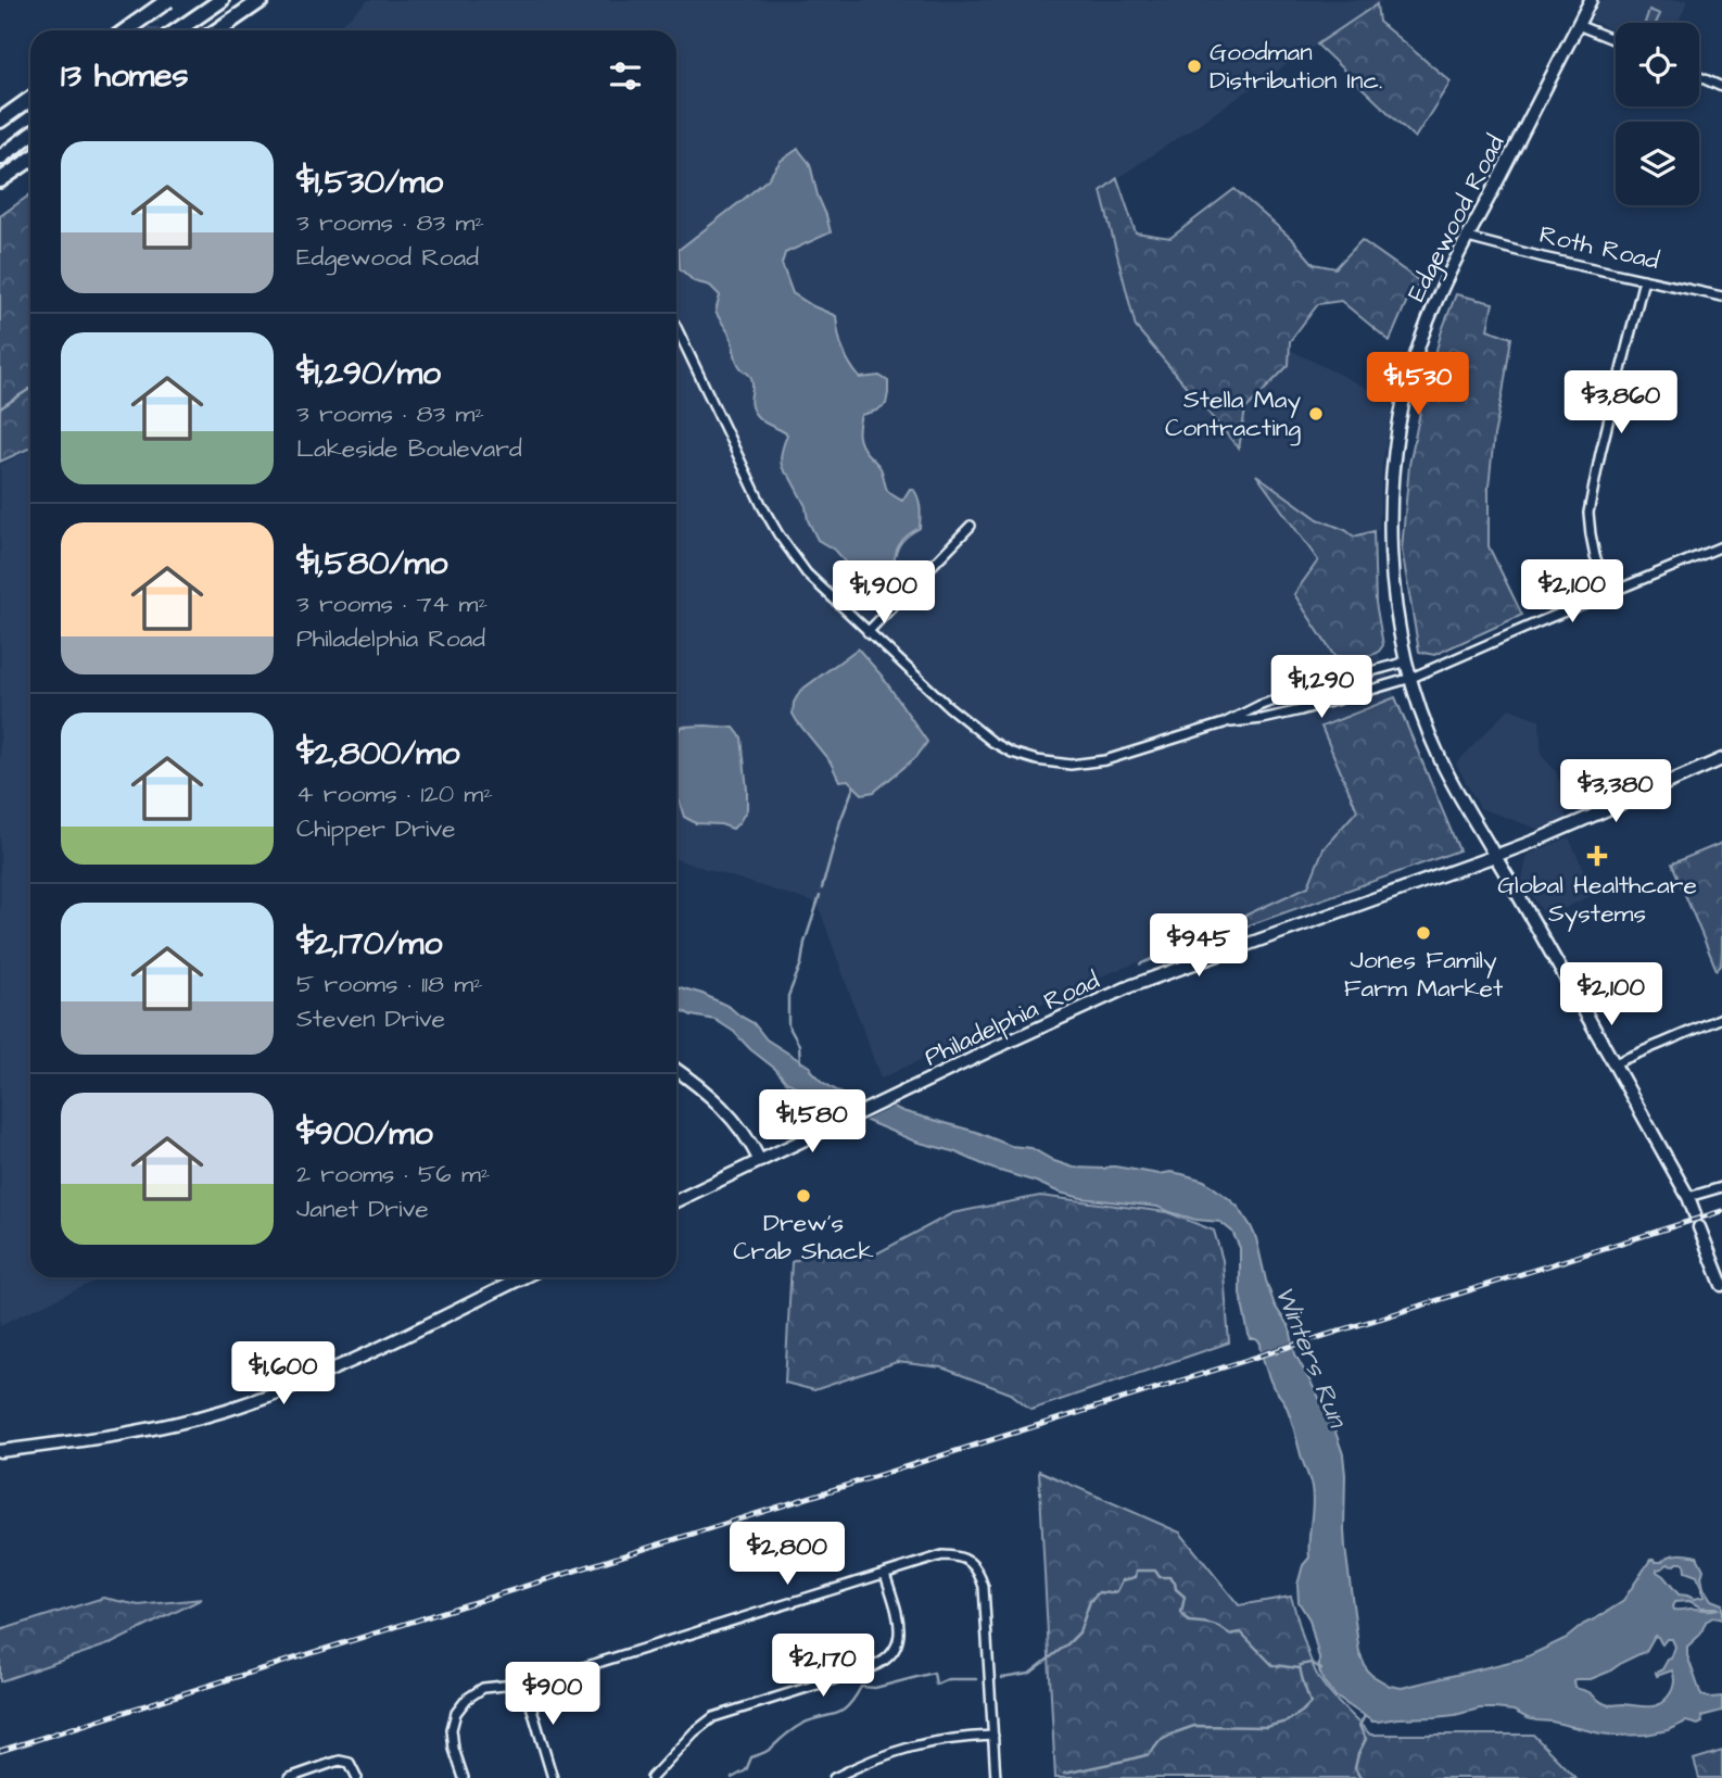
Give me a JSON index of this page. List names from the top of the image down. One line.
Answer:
{"streets":{"main road":["Edgewood Road","Philadelphia Road"],"street":["Roth Road"]},"crossings":[["Edgewood Road","Roth Road"],["Edgewood Road","Philadelphia Road"]],"water":["Winters Run"],"places":{"other":["Goodman Distribution Inc.","Stella May Contracting","Jones Family Farm Market","Drew's Crab Shack"],"health":["Global Healthcare Systems"]},"page":{"heading":"13 homes","list":[{"name":"$1,530/mo","note":"3 rooms · 83 m² · Edgewood Road"},{"name":"$1,290/mo","note":"3 rooms · 83 m² · Lakeside Boulevard"},{"name":"$1,580/mo","note":"3 rooms · 74 m² · Philadelphia Road"},{"name":"$2,800/mo","note":"4 rooms · 120 m² · Chipper Drive"},{"name":"$2,170/mo","note":"5 rooms · 118 m² · Steven Drive"},{"name":"$900/mo","note":"2 rooms · 56 m² · Janet Drive"}],"price":["$1,530","$3,860","$2,100","$1,900","$1,290","$3,380","$945","$2,100","$1,580","$1,600","$2,800","$2,170","$900"]}}
